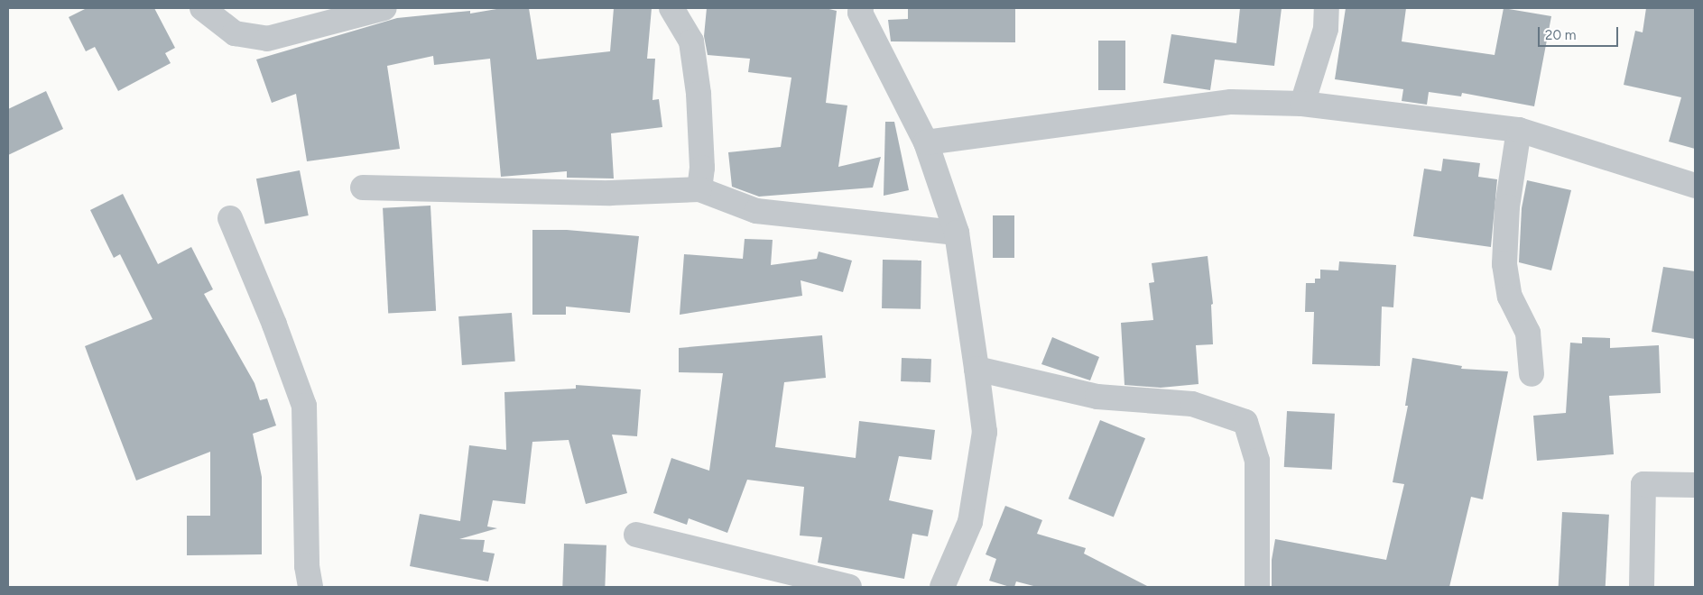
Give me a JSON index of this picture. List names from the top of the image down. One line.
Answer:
{"scale_bar":"20 m"}
